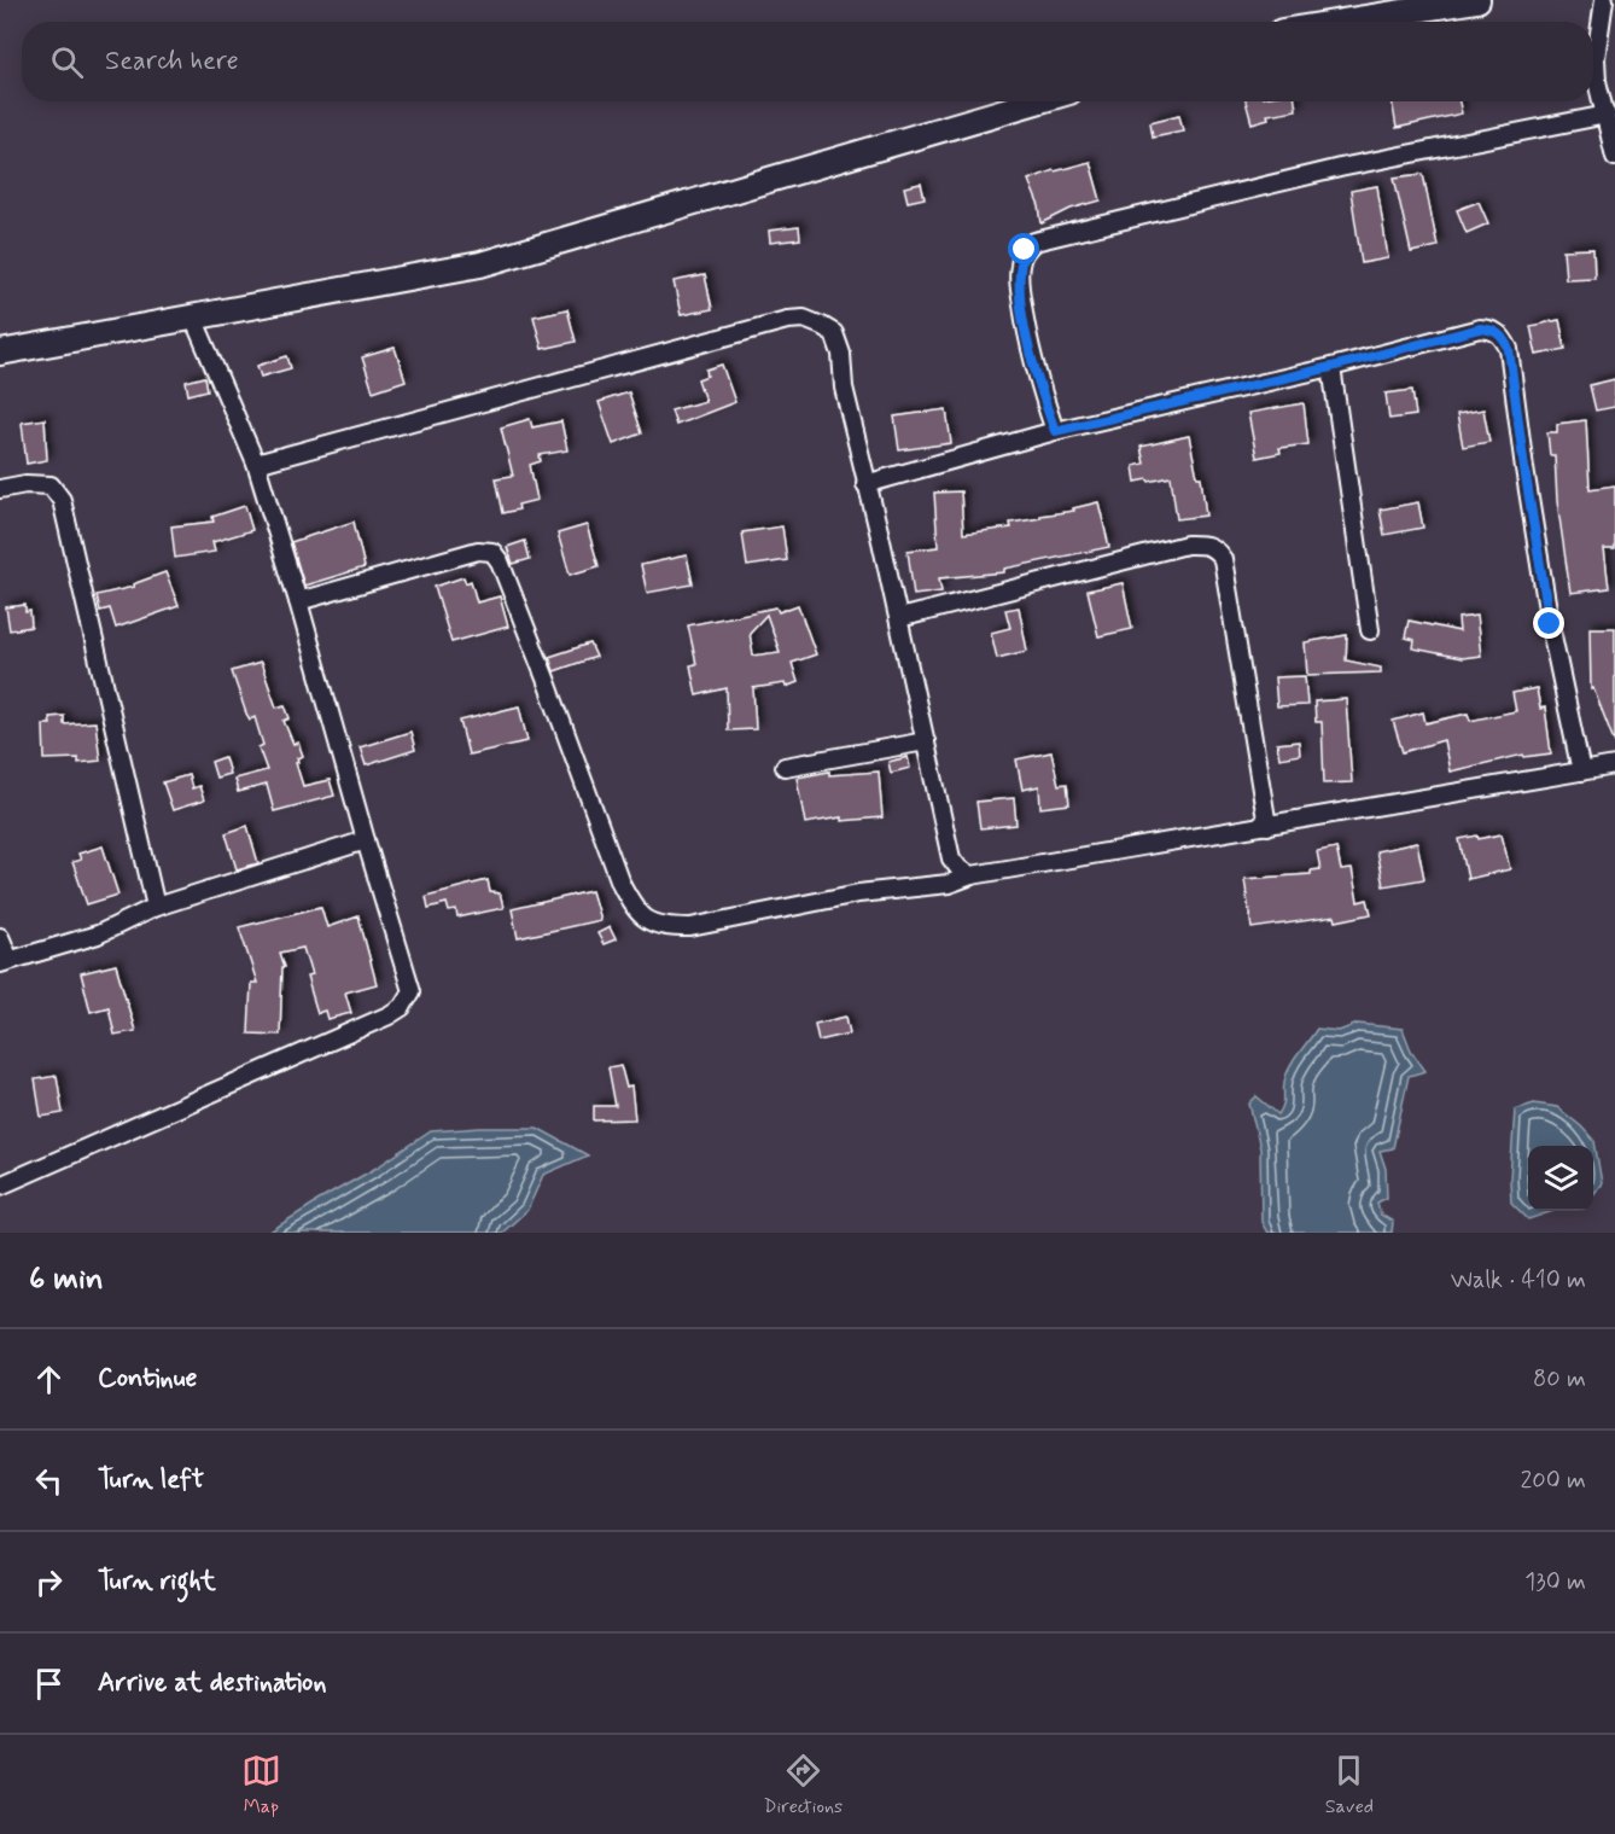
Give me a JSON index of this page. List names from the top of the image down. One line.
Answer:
{"page":{"search":"Search here","heading":["6 min","Walk · 410 m"],"list":[["Continue","80 m"],["Turn left","200 m"],["Turn right","130 m"],"Arrive at destination"],"nav":["Map","Directions","Saved"]}}
